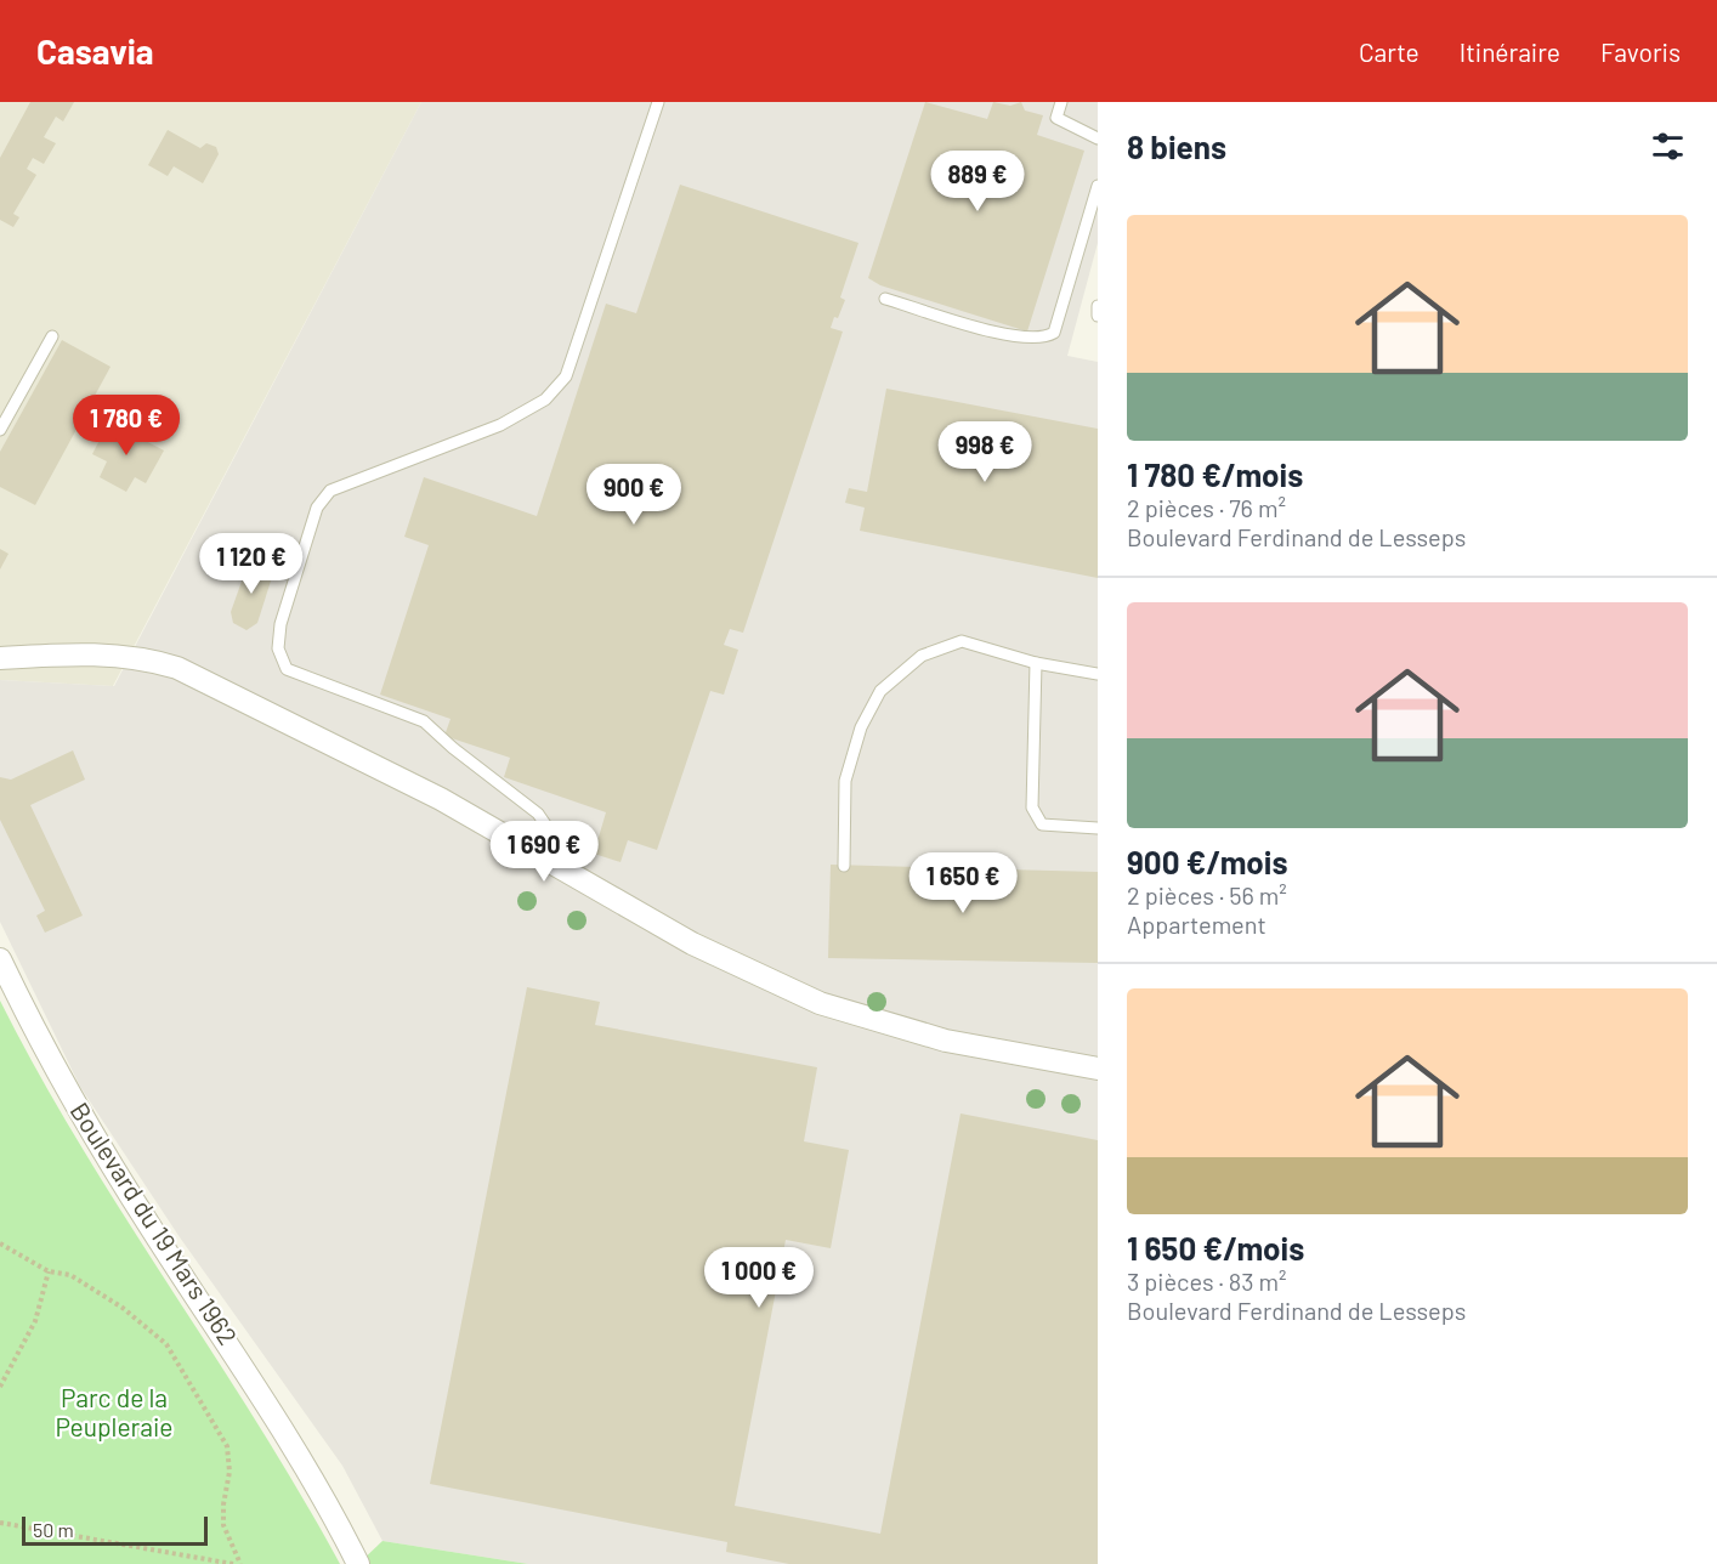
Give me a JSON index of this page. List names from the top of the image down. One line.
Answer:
{"streets":{"street":["Boulevard du 19 Mars 1962"]},"parks":["Parc de la Peupleraie"],"scale_bar":"50 m","page":{"header":"Casavia","nav":["Carte","Itinéraire","Favoris"],"heading":"8 biens","price":["889 €","1 780 €","998 €","900 €","1 120 €","1 690 €","1 650 €","1 000 €"],"list":[{"name":"1 780 €/mois","note":"2 pièces · 76 m² · Boulevard Ferdinand de Lesseps"},{"name":"900 €/mois","note":"2 pièces · 56 m² · Appartement"},{"name":"1 650 €/mois","note":"3 pièces · 83 m² · Boulevard Ferdinand de Lesseps"}],"scale":"50 m"}}
